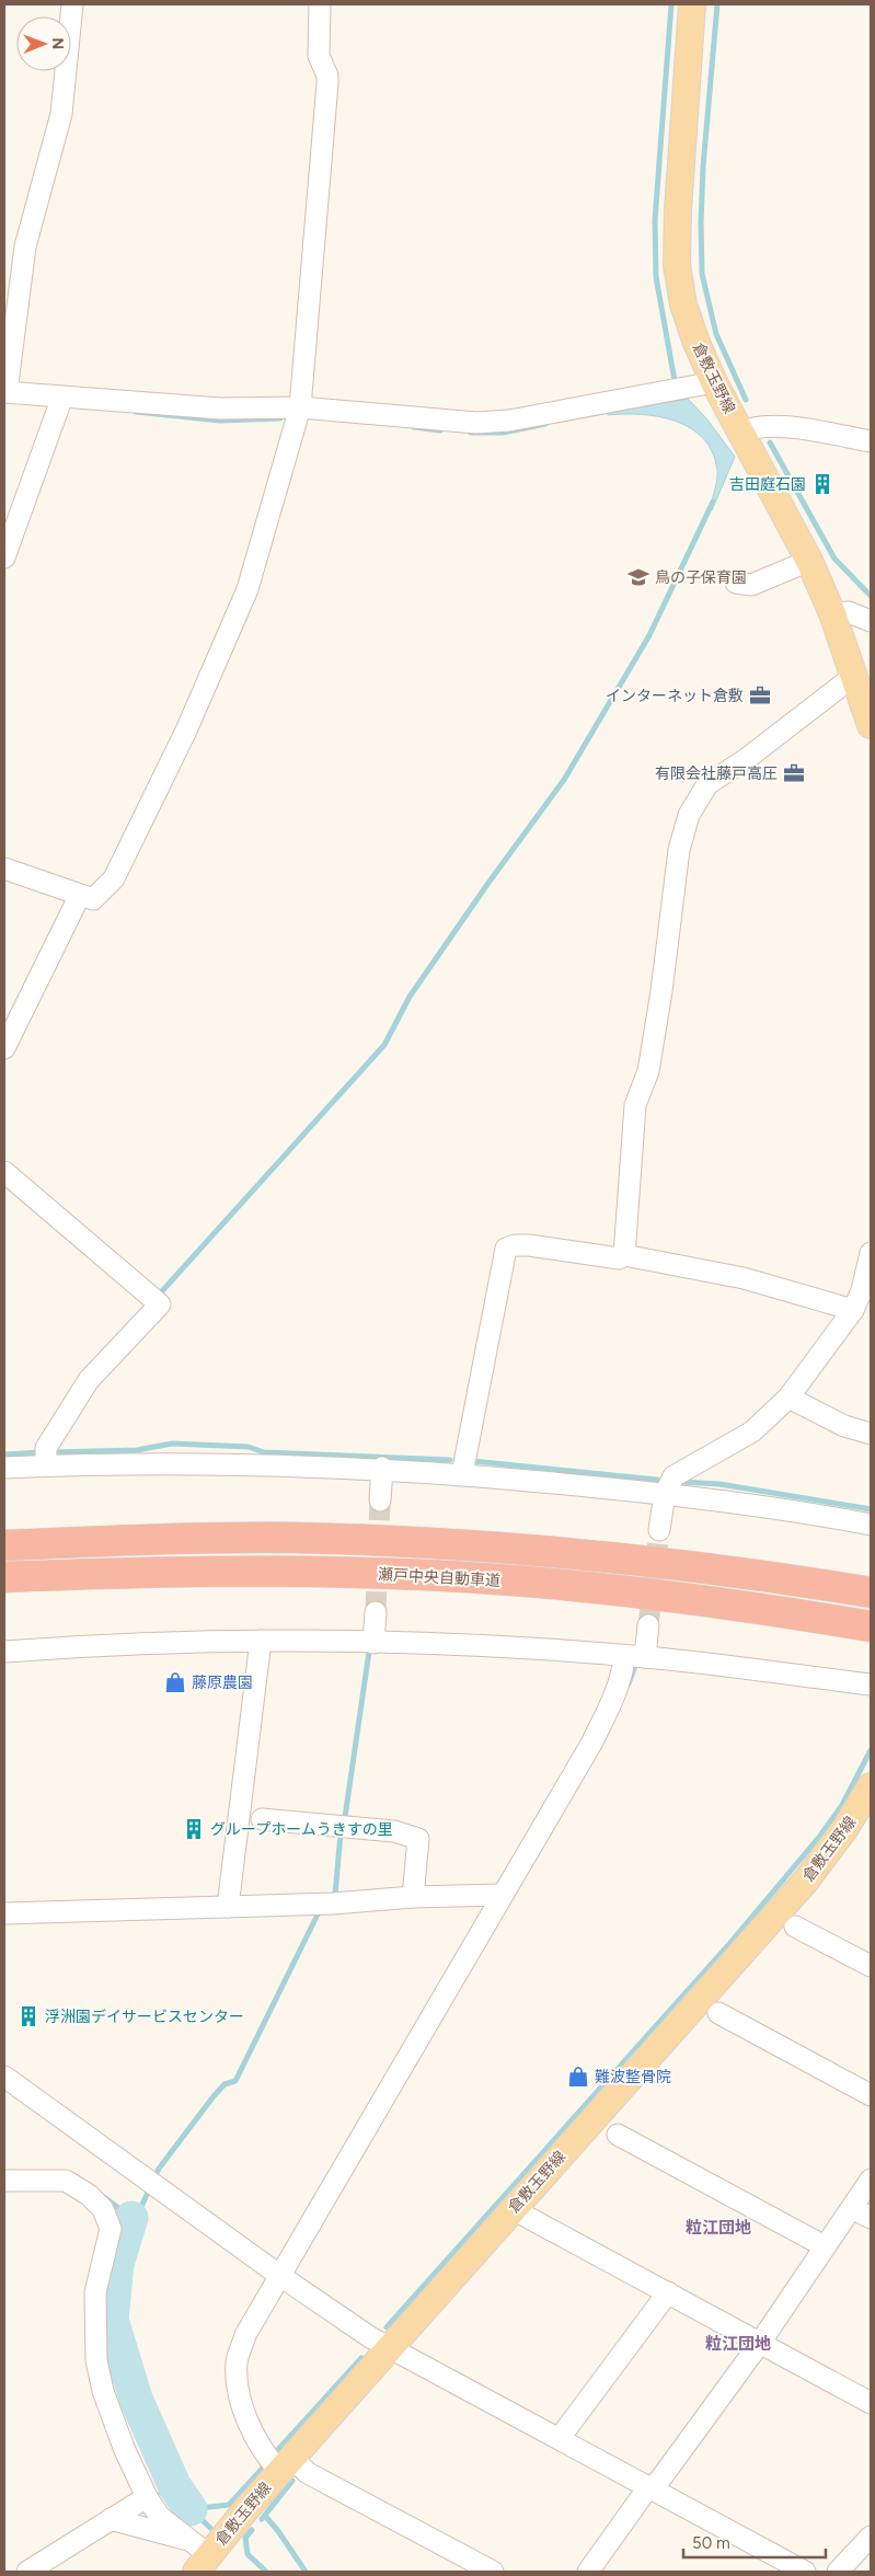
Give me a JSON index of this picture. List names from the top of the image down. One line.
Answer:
{"streets":{"highway":["瀬戸中央自動車道"],"main road":["倉敷玉野線"]},"districts":["粒江団地","粒江団地"],"places":{"building":["吉田庭石園","グループホームうきすの里","浮洲園デイサービスセンター"],"school or university":["鳥の子保育園"],"office":["インターネット倉敷","有限会社藤戸高圧"],"shop":["藤原農園","難波整骨院"]},"scale_bar":"50 m","north":"right"}
